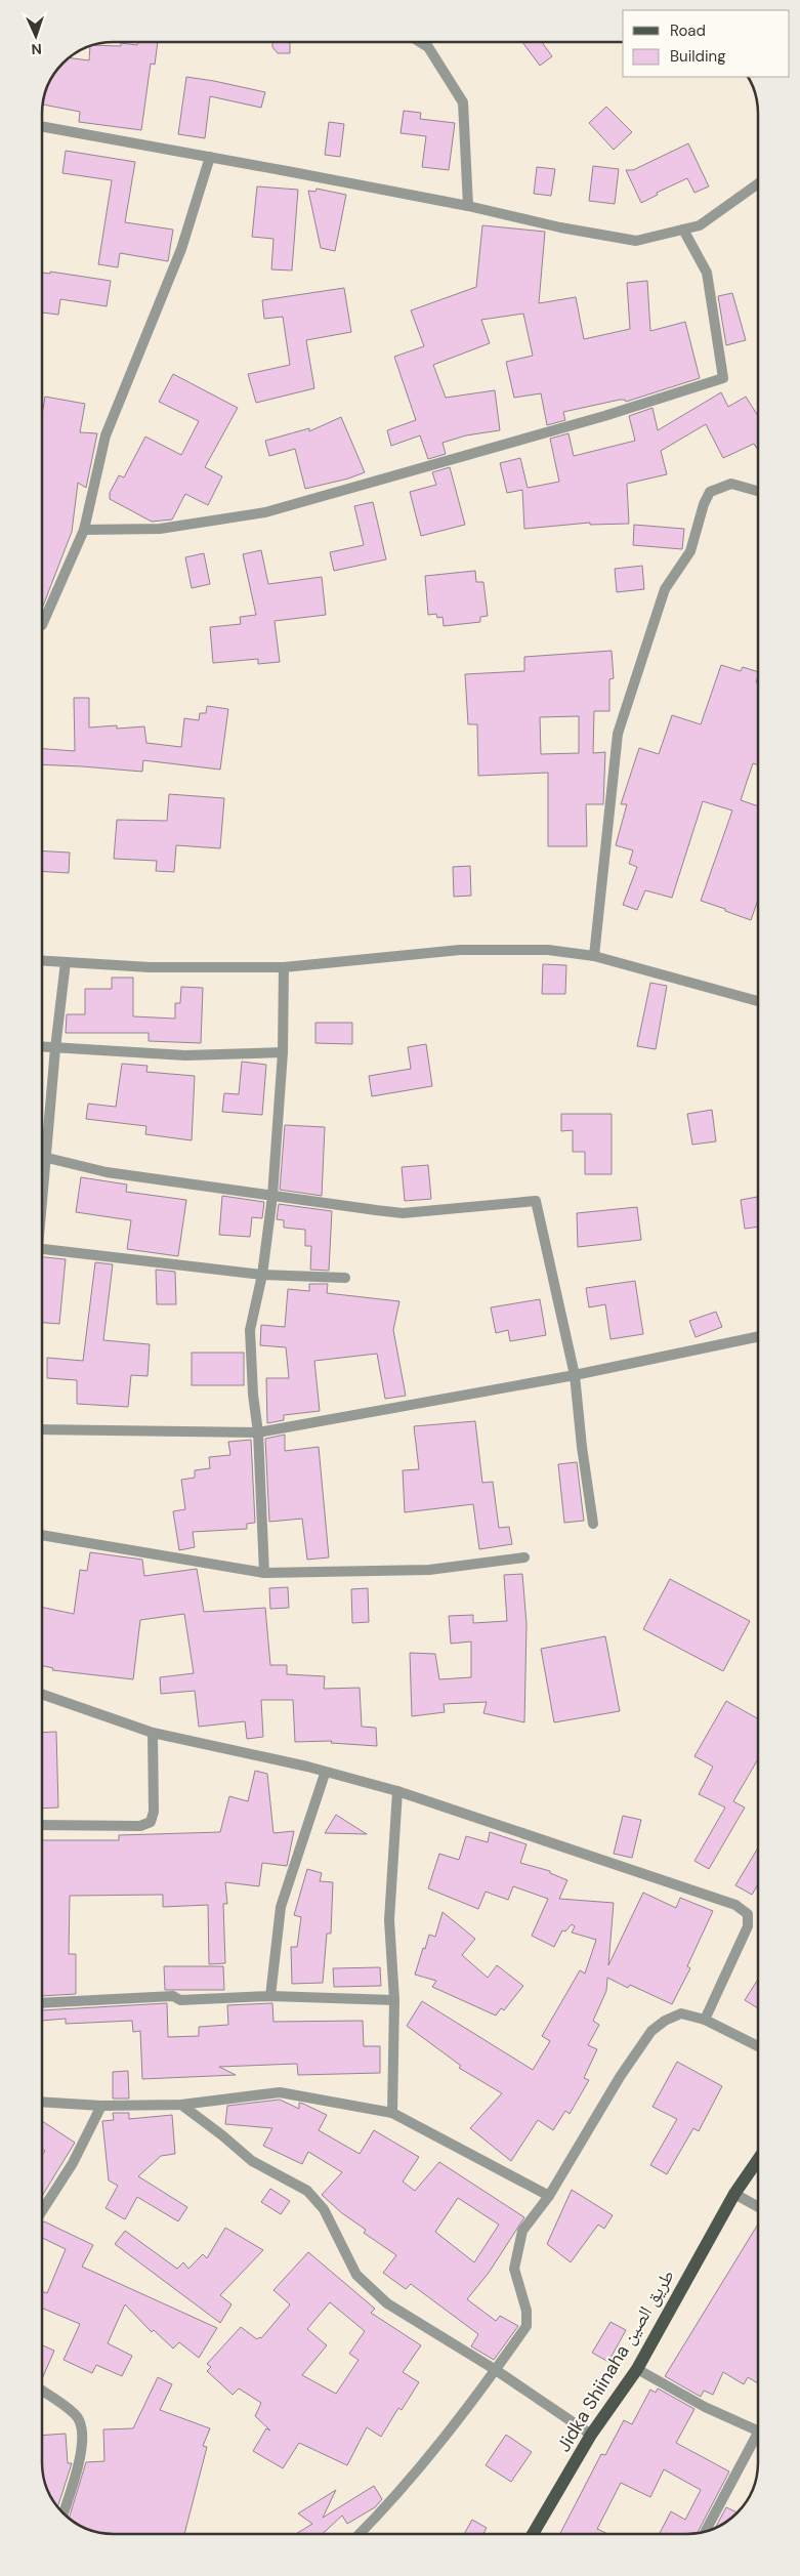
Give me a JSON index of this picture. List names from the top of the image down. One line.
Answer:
{"streets":{"main road":["Jidka Shiinaha طريق الصين"]},"legend":["Road","Building"],"north":"bottom"}
